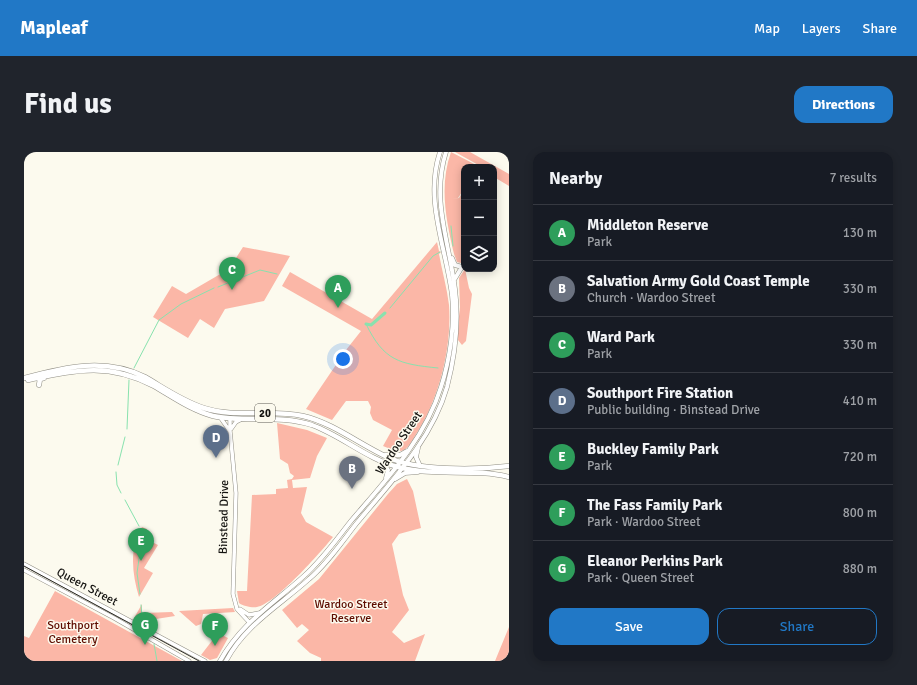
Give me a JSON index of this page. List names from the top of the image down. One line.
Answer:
{"streets":{"main road":["20","Wardoo Street"],"street":["Binstead Drive","Queen Street"]},"crossings":[["20","Wardoo Street"],["20","Binstead Drive"],["Wardoo Street","Binstead Drive"]],"parks":["Wardoo Street Reserve","Southport Cemetery"],"page":{"header":"Mapleaf","nav":["Map","Layers","Share"],"buttons":["Directions",["Save","Share"]],"title":"Find us","heading":["Nearby","7 results"],"map_buttons":["+","−"],"list":[{"mark":"A","name":"Middleton Reserve","note":"Park","value":"130 m"},{"mark":"B","name":"Salvation Army Gold Coast Temple","note":"Church · Wardoo Street","value":"330 m"},{"mark":"C","name":"Ward Park","note":"Park","value":"330 m"},{"mark":"D","name":"Southport Fire Station","note":"Public building · Binstead Drive","value":"410 m"},{"mark":"E","name":"Buckley Family Park","note":"Park","value":"720 m"},{"mark":"F","name":"The Fass Family Park","note":"Park · Wardoo Street","value":"800 m"},{"mark":"G","name":"Eleanor Perkins Park","note":"Park · Queen Street","value":"880 m"}],"pins":["C","A","D","B","E","G","F"]}}
